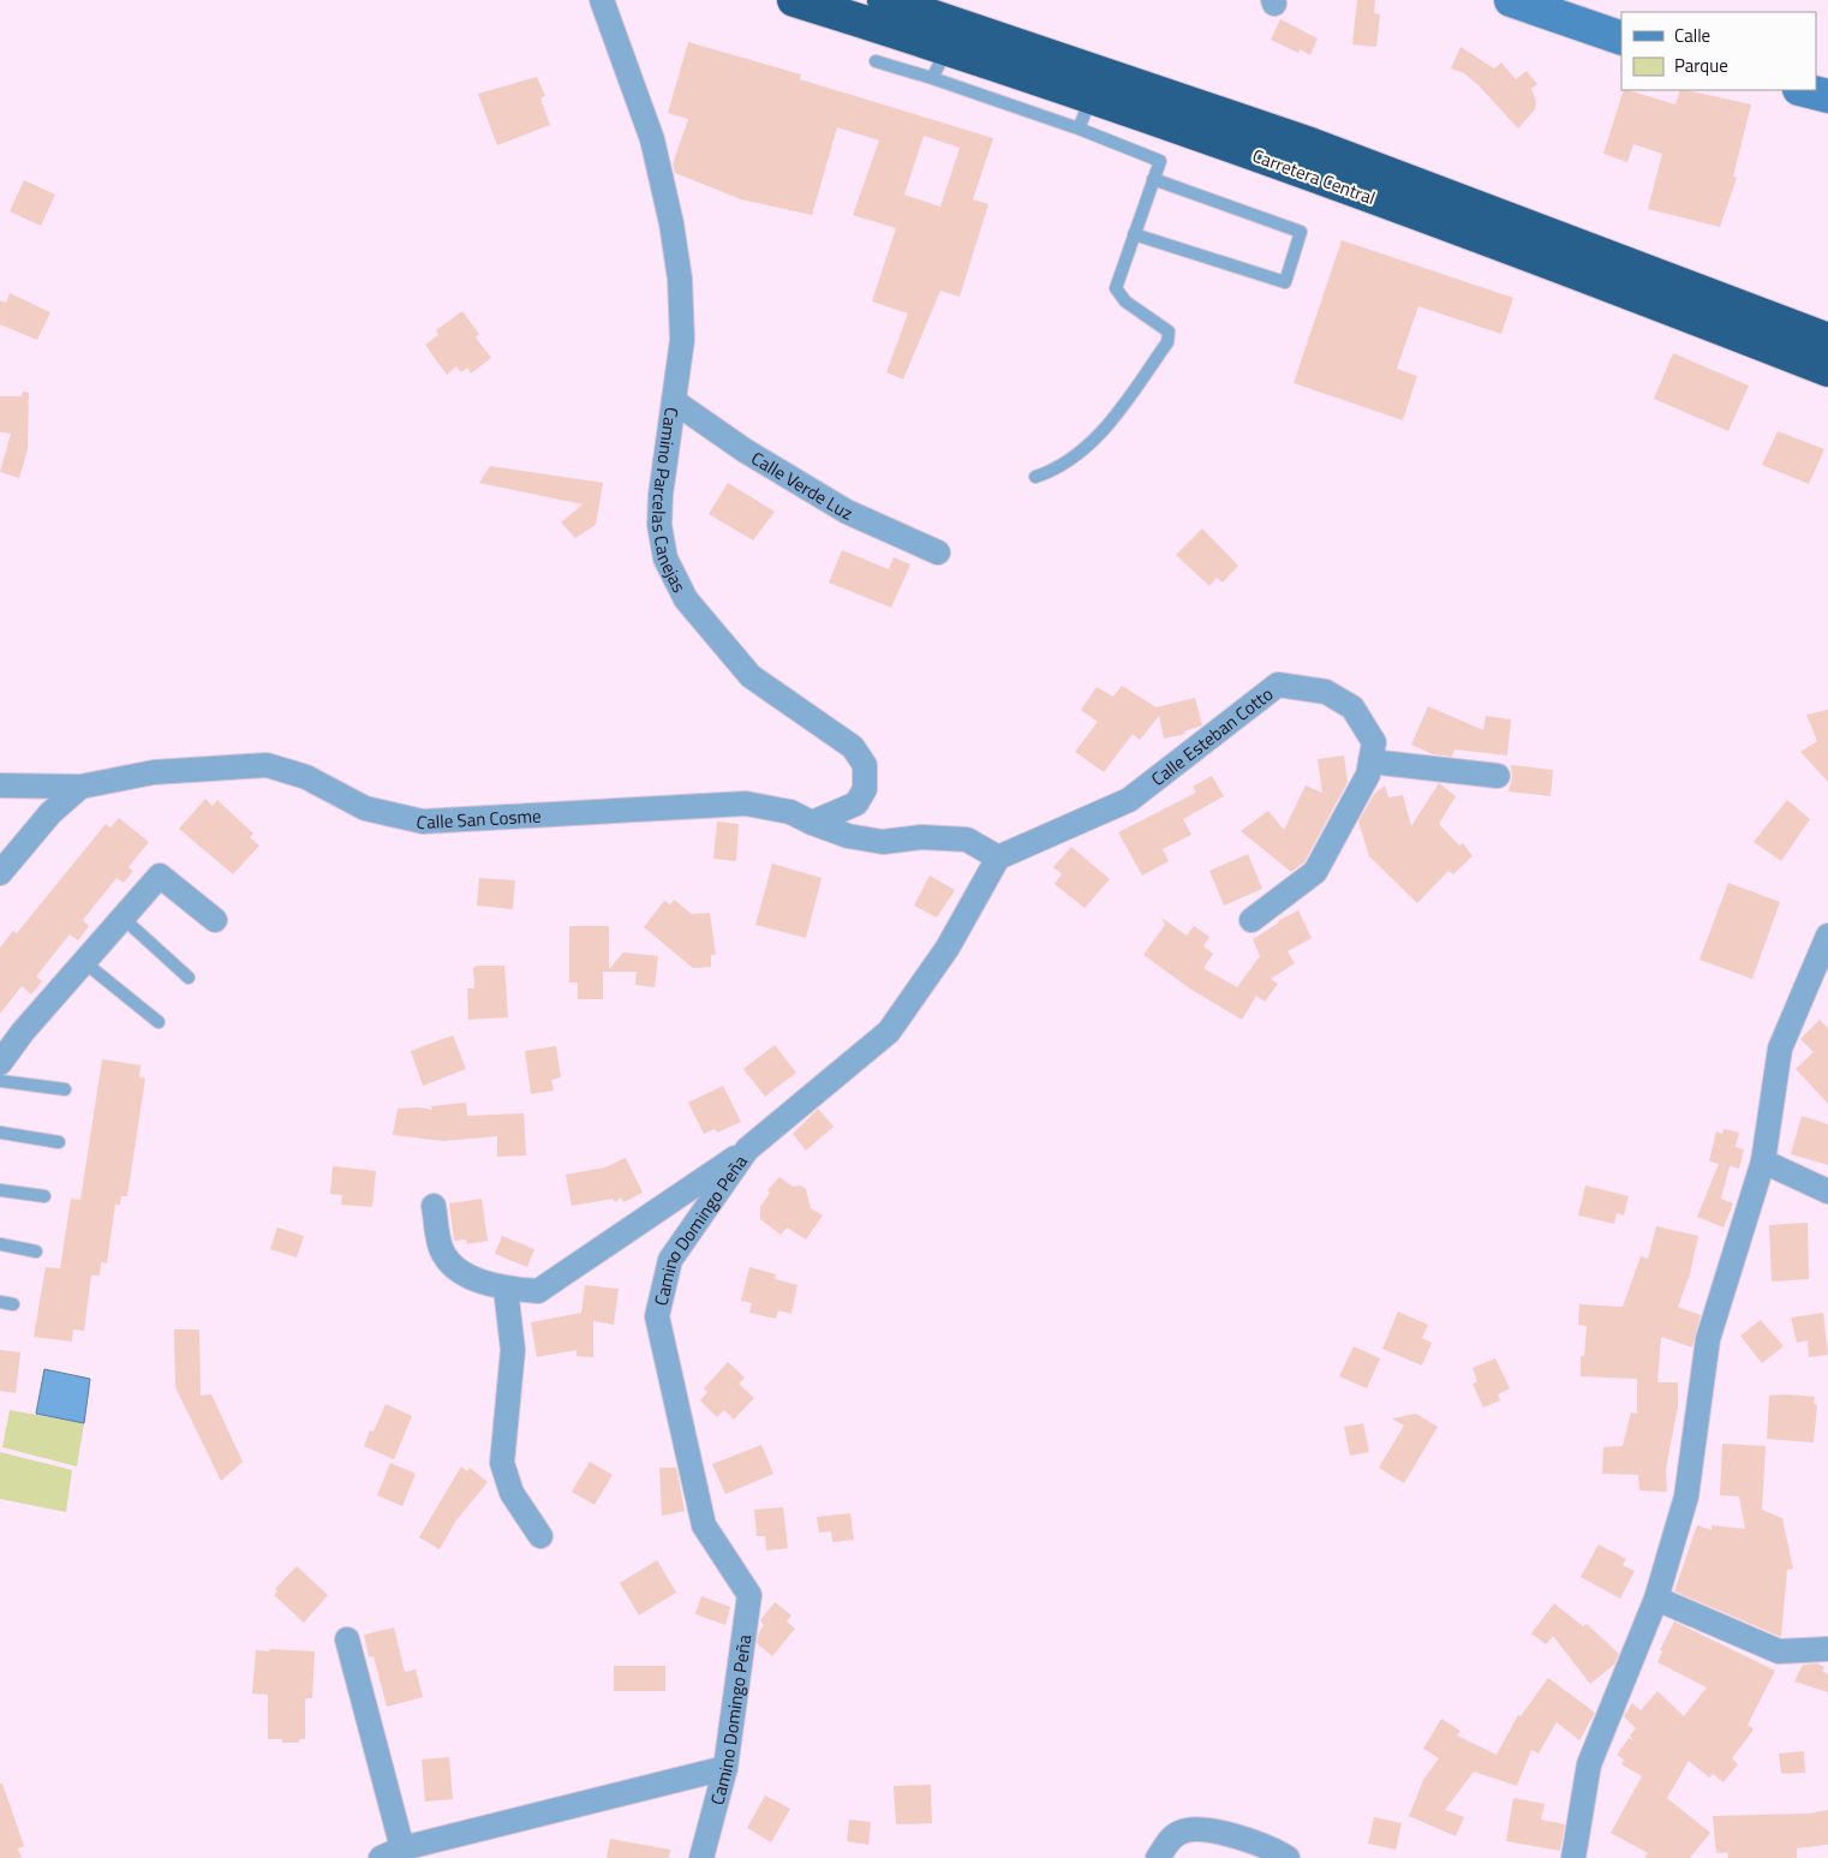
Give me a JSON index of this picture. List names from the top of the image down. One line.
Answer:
{"streets":{"highway":["Carretera Central"],"street":["Calle Verde Luz","Camino Parcelas Canejas","Calle Esteban Cotto","Calle San Cosme","Camino Domingo Peña"]},"crossings":[["Calle Verde Luz","Camino Parcelas Canejas"],["Camino Parcelas Canejas","Calle San Cosme"],["Calle Esteban Cotto","Calle San Cosme"],["Calle Esteban Cotto","Camino Domingo Peña"],["Calle San Cosme","Camino Domingo Peña"]],"legend":["Calle","Parque"]}
